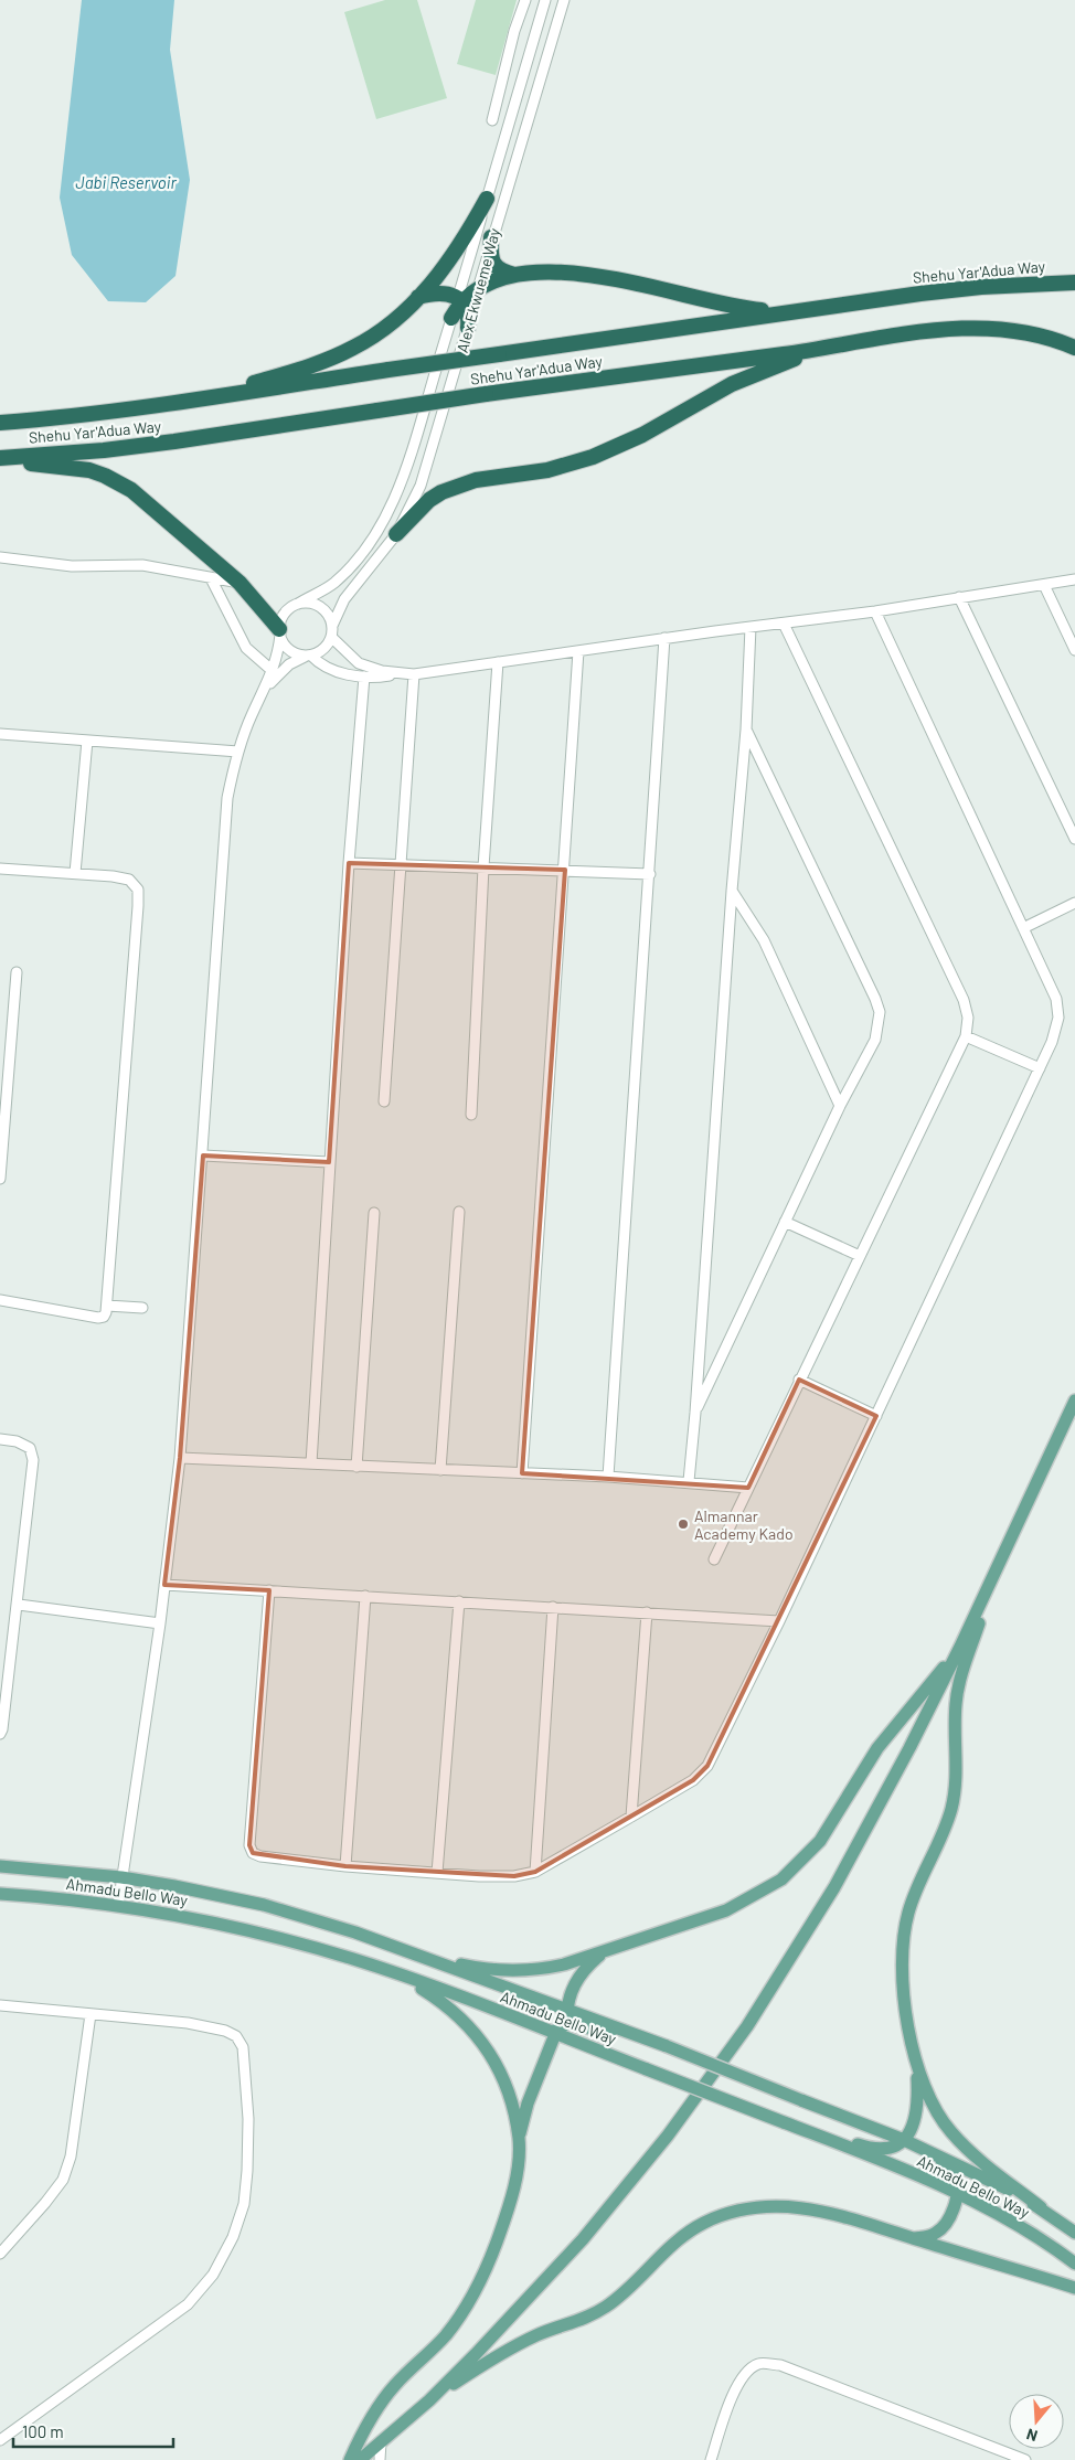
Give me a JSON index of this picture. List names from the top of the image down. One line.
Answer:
{"streets":{"highway":["Shehu Yar'Adua Way"],"main road":["Ahmadu Bello Way"],"street":["Alex Ekwueme Way"]},"water":["Jabi Reservoir"],"places":["Almannar Academy Kado"],"scale_bar":"100 m","north":"bottom"}
